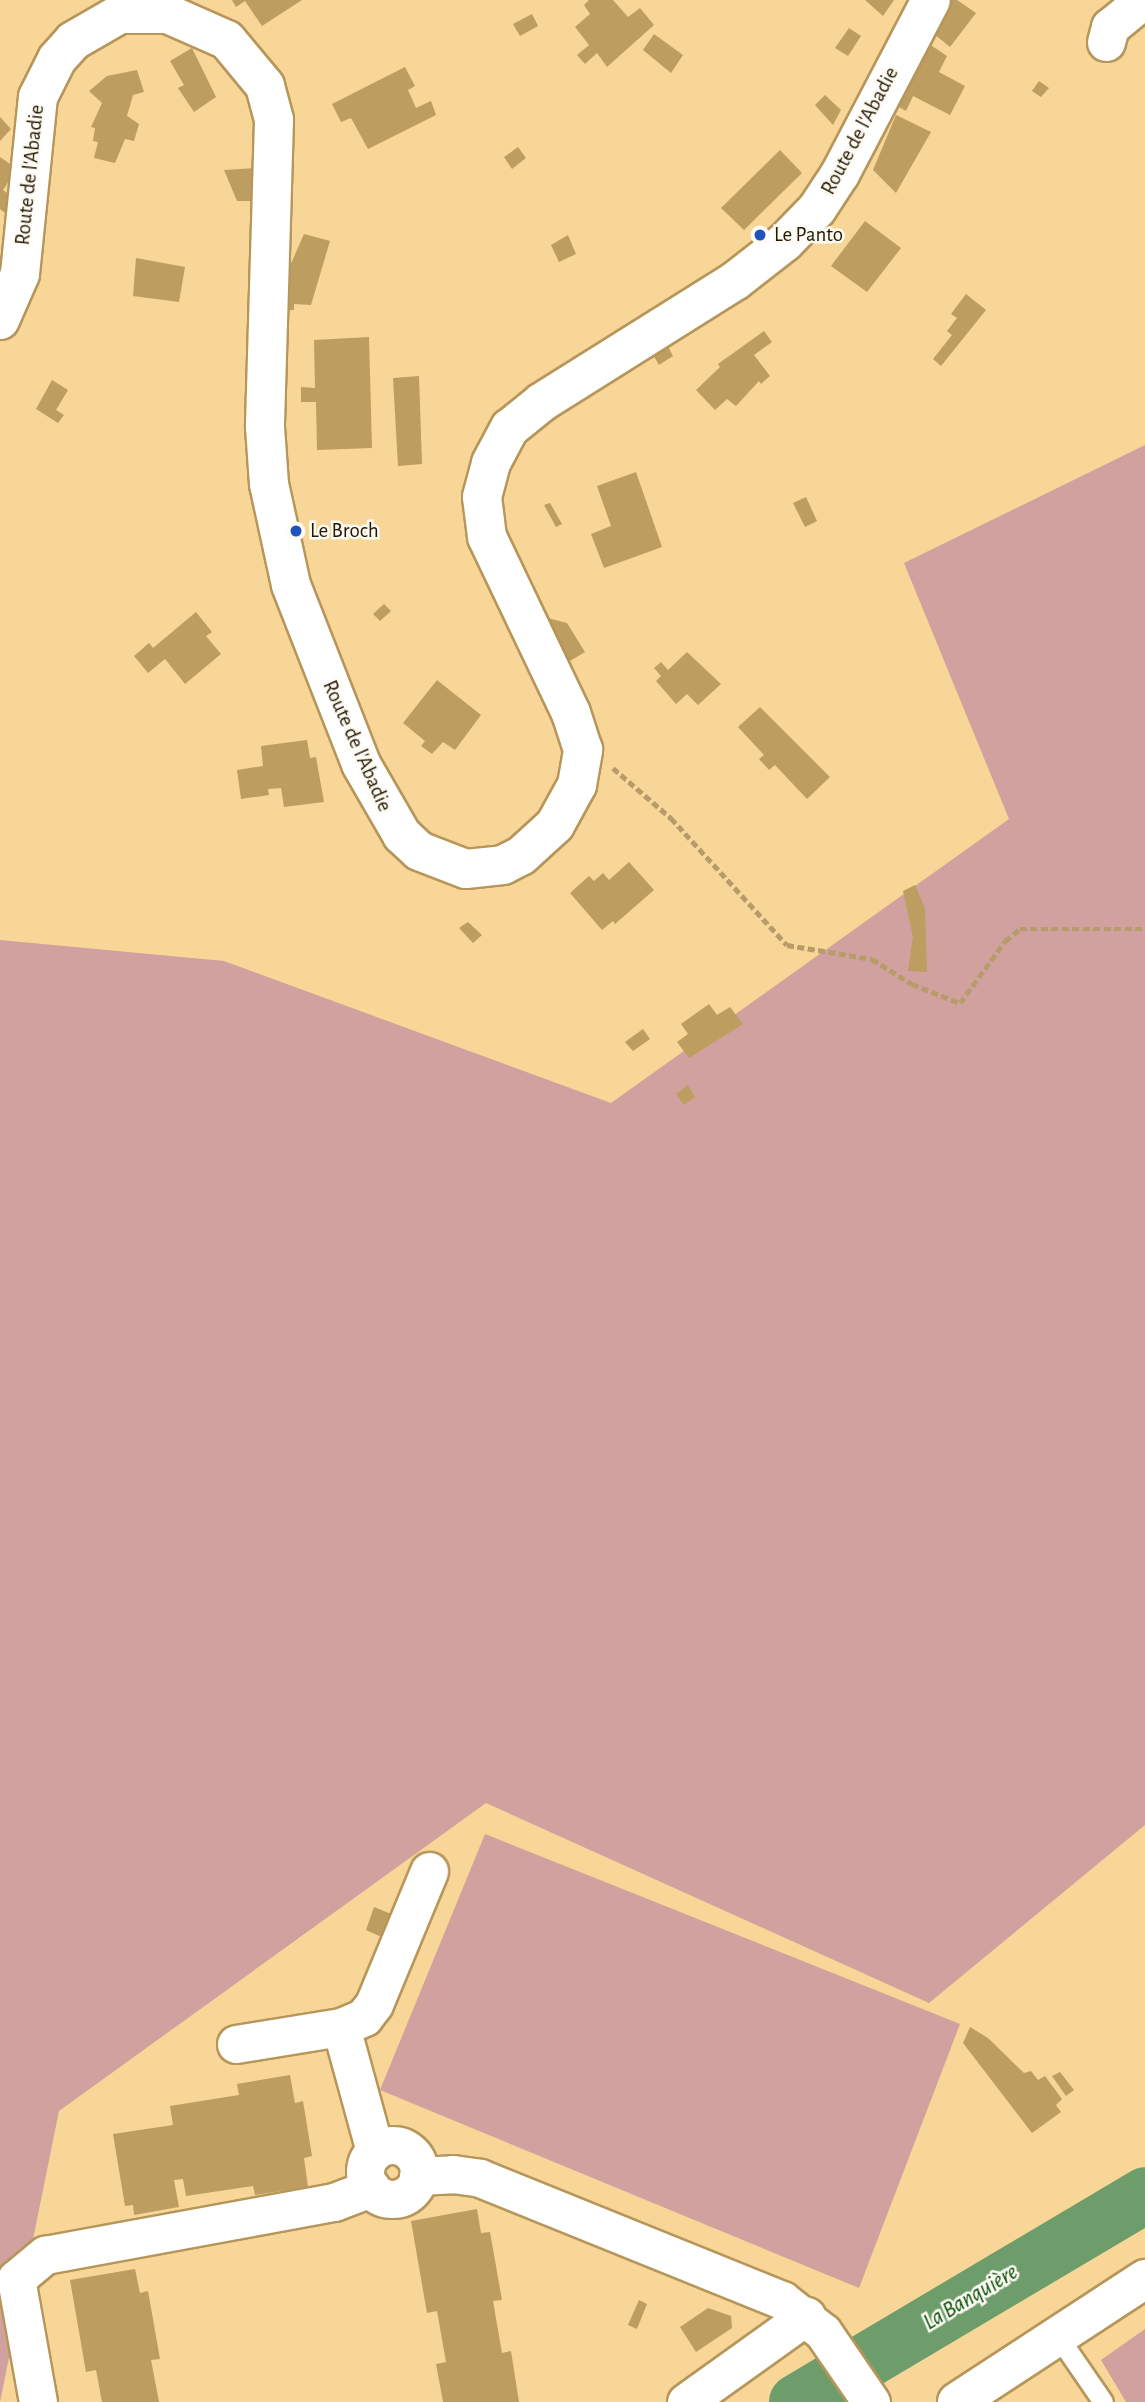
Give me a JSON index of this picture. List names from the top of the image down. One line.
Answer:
{"streets":{"street":["Route de l'Abadie"]},"water":["La Banquière"],"places":["Le Panto","Le Broch"]}
